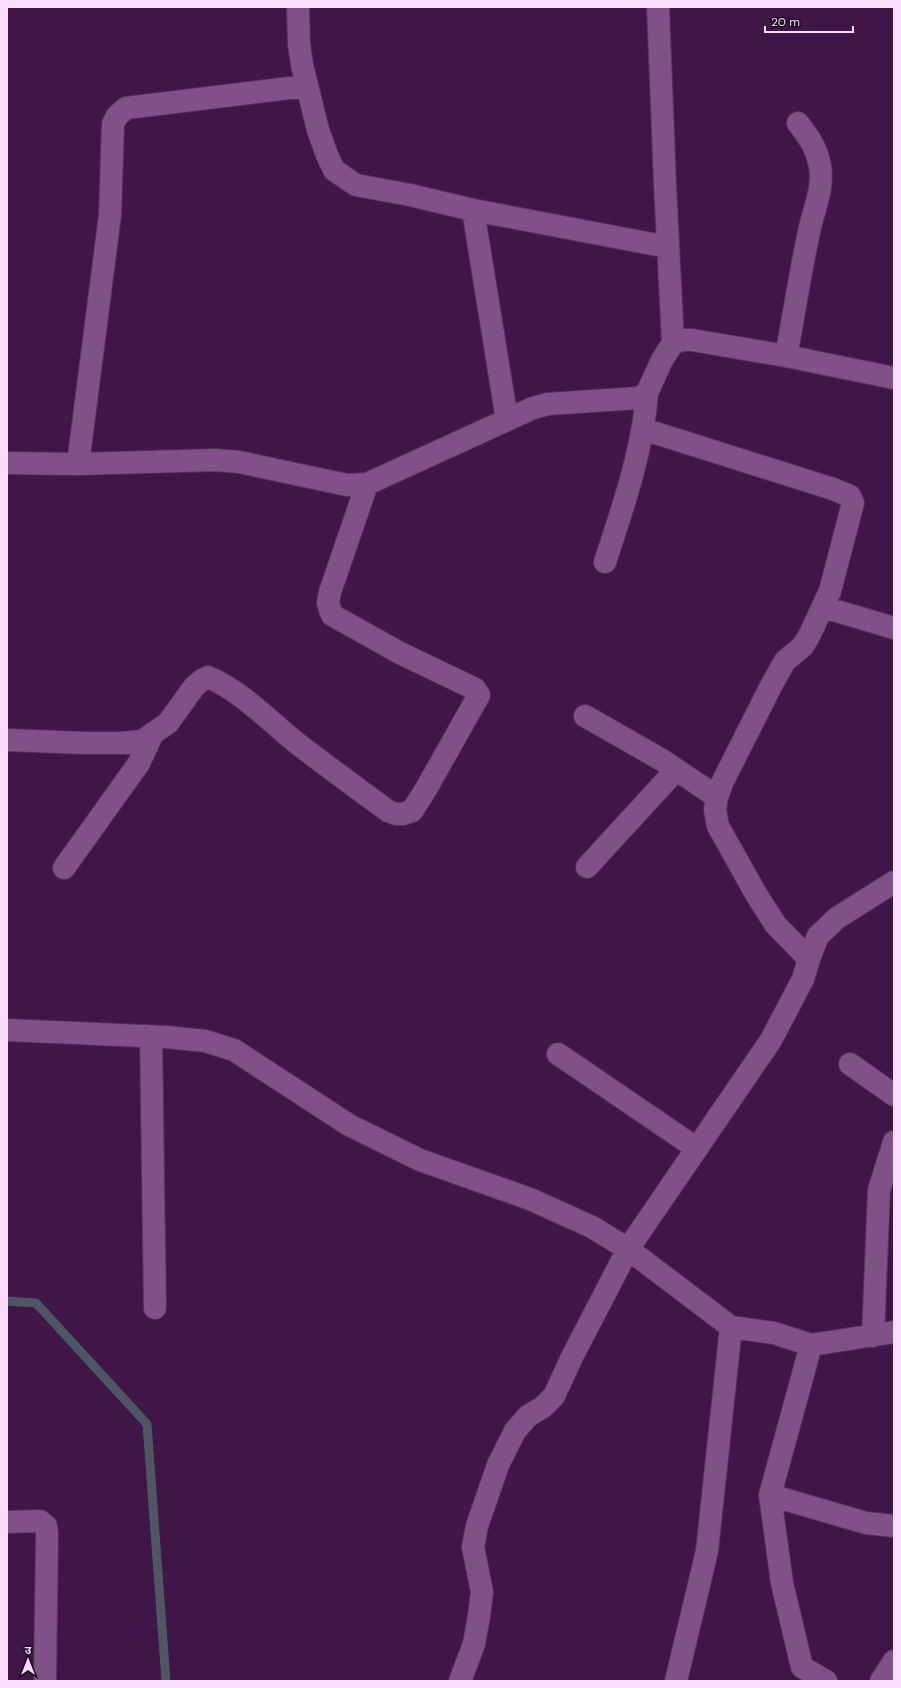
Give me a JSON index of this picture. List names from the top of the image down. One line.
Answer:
{"scale_bar":"20 m","north":"top"}
